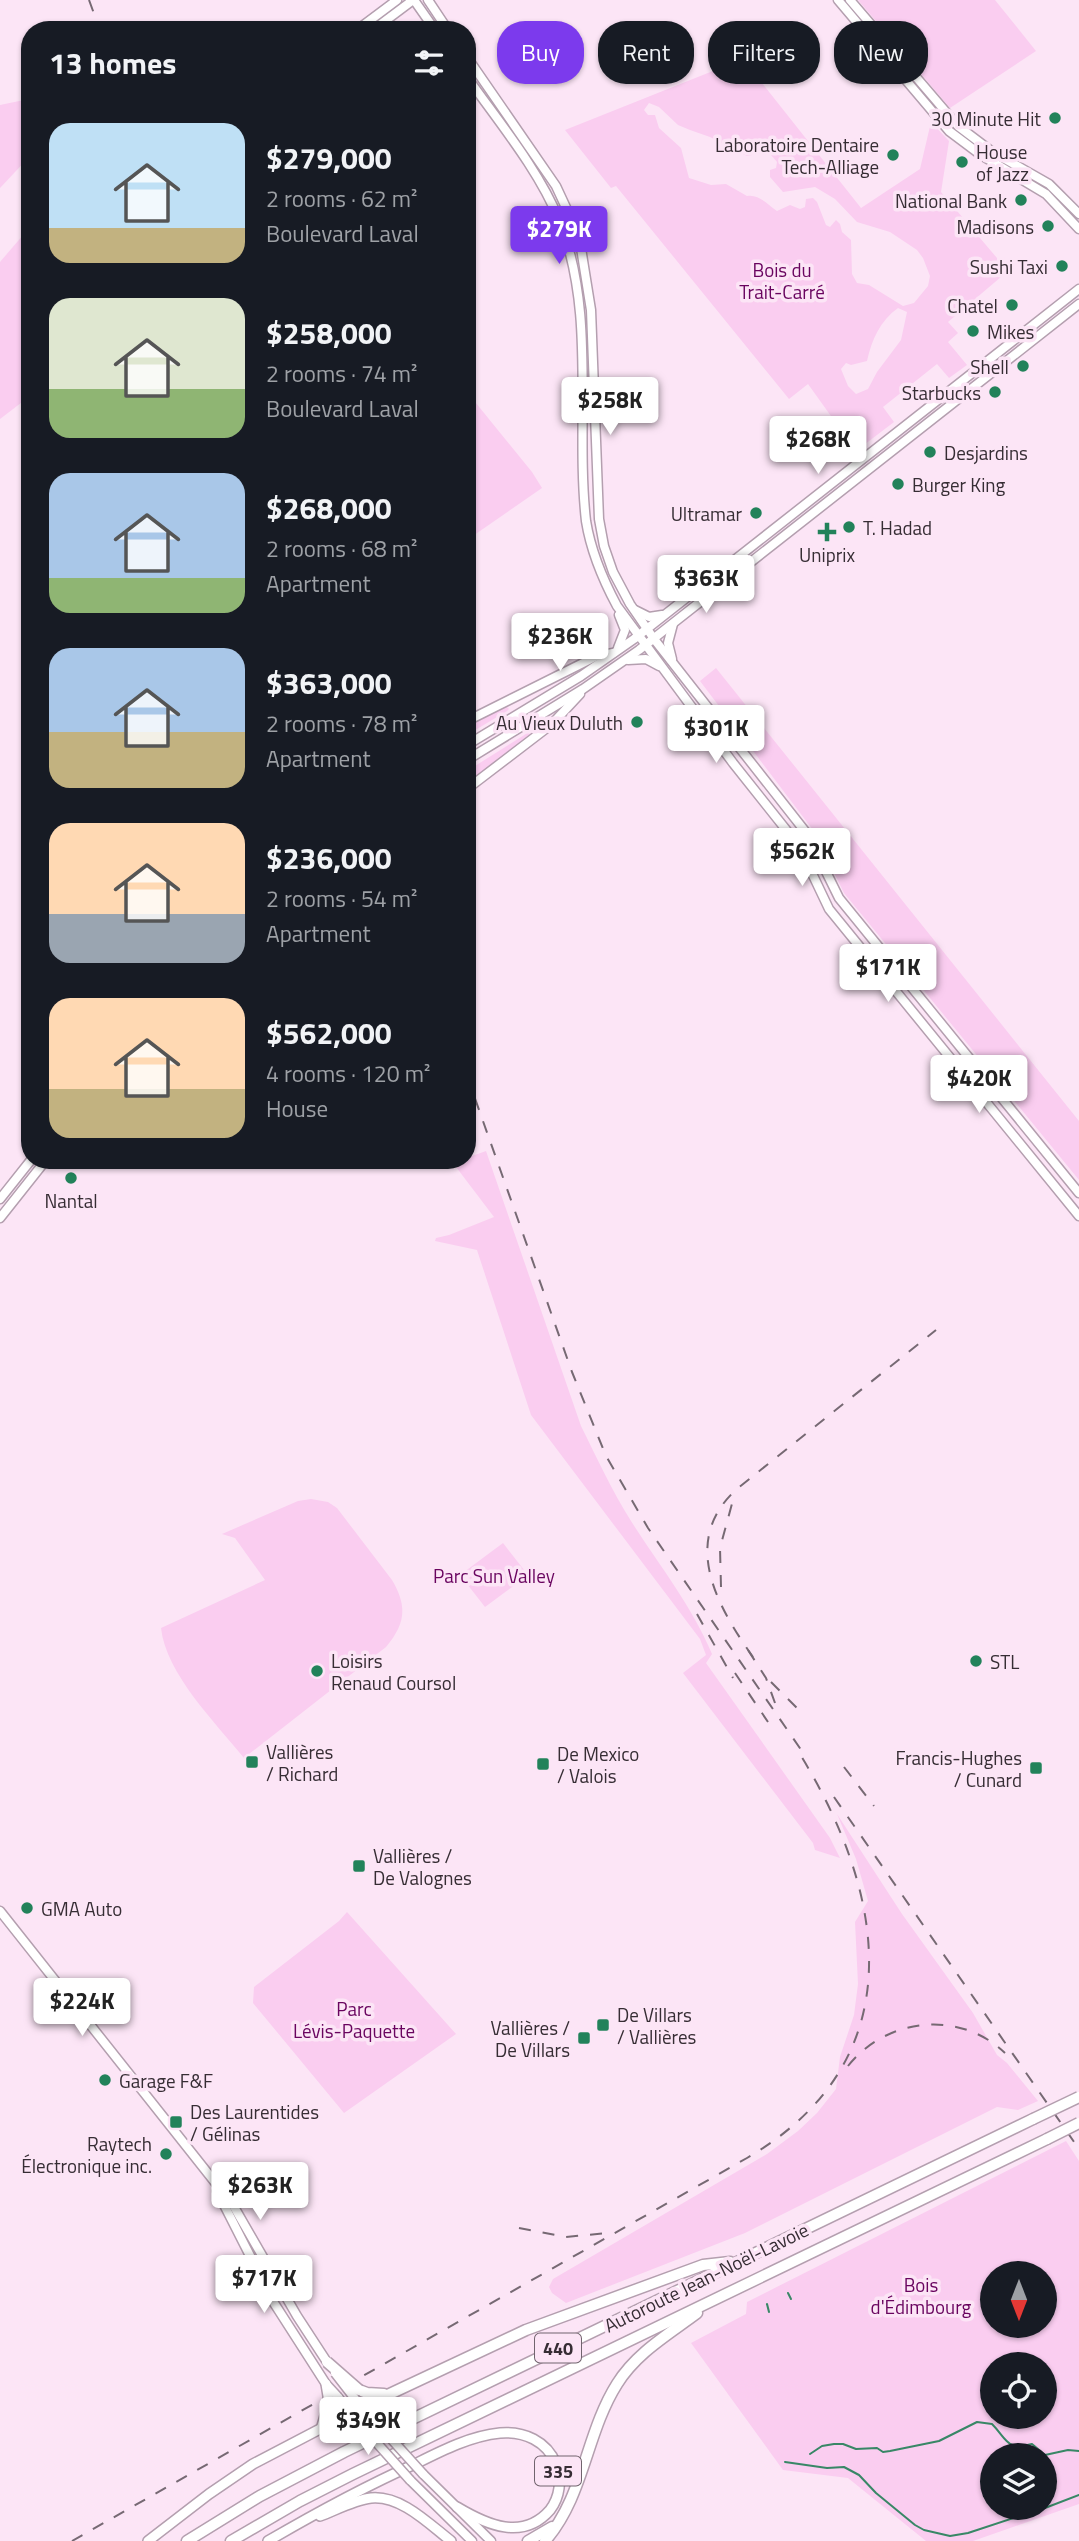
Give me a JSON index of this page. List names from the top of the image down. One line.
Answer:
{"streets":{"highway":["Autoroute Jean-Noël-Lavoie","440"],"main road":["335"]},"parks":["Bois du Trait-Carré","Parc Sun Valley","Parc Lévis-Paquette","Bois d'Édimbourg"],"places":{"other":["30 Minute Hit","Laboratoire Dentaire Tech-Alliage","House of Jazz","National Bank","Madisons","Sushi Taxi","Chatel","Mikes","Shell","Starbucks","Desjardins","Burger King","Ultramar","T. Hadad","Au Vieux Duluth","Nantal","STL","Loisirs Renaud Coursol","GMA Auto","Garage F&F","Raytech Électronique inc."],"health":["Uniprix"],"transit":["Vallières / Richard","De Mexico / Valois","Francis-Hughes / Cunard","Vallières / De Valognes","De Villars / Vallières","Vallières / De Villars","Des Laurentides / Gélinas"]},"north":"bottom","page":{"chip":["Buy","Rent","Filters","New"],"heading":"13 homes","list":[{"name":"$279,000","note":"2 rooms · 62 m² · Boulevard Laval"},{"name":"$258,000","note":"2 rooms · 74 m² · Boulevard Laval"},{"name":"$268,000","note":"2 rooms · 68 m² · Apartment"},{"name":"$363,000","note":"2 rooms · 78 m² · Apartment"},{"name":"$236,000","note":"2 rooms · 54 m² · Apartment"},{"name":"$562,000","note":"4 rooms · 120 m² · House"}],"price":["$279K","$258K","$268K","$363K","$236K","$301K","$562K","$171K","$420K","$224K","$263K","$717K","$349K"]}}
